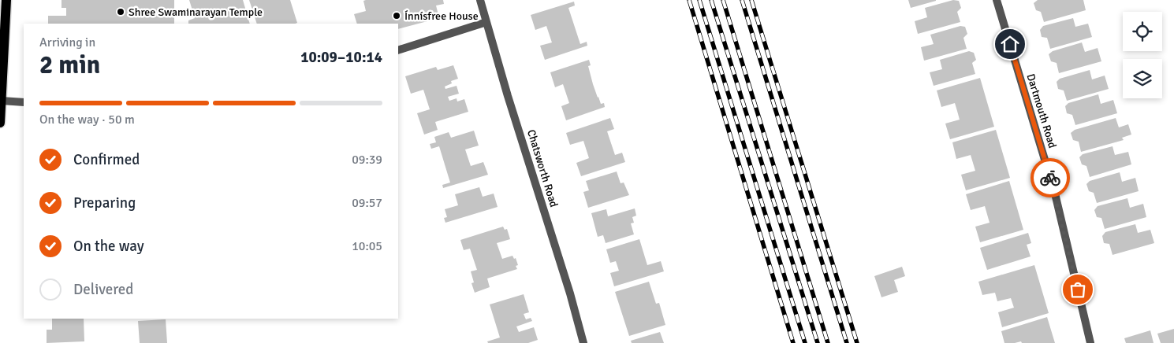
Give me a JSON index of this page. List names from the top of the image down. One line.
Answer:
{"streets":{"street":["Dartmouth Road","Chatsworth Road"]},"places":["Shree Swaminarayan Temple","Ínnísfree House"],"page":{"heading":["2 min","Arriving in","10:09–10:14"],"bar":"On the way · 50 m","list":[["Confirmed","09:39"],["Preparing","09:57"],["On the way","10:05"],"Delivered"]}}
